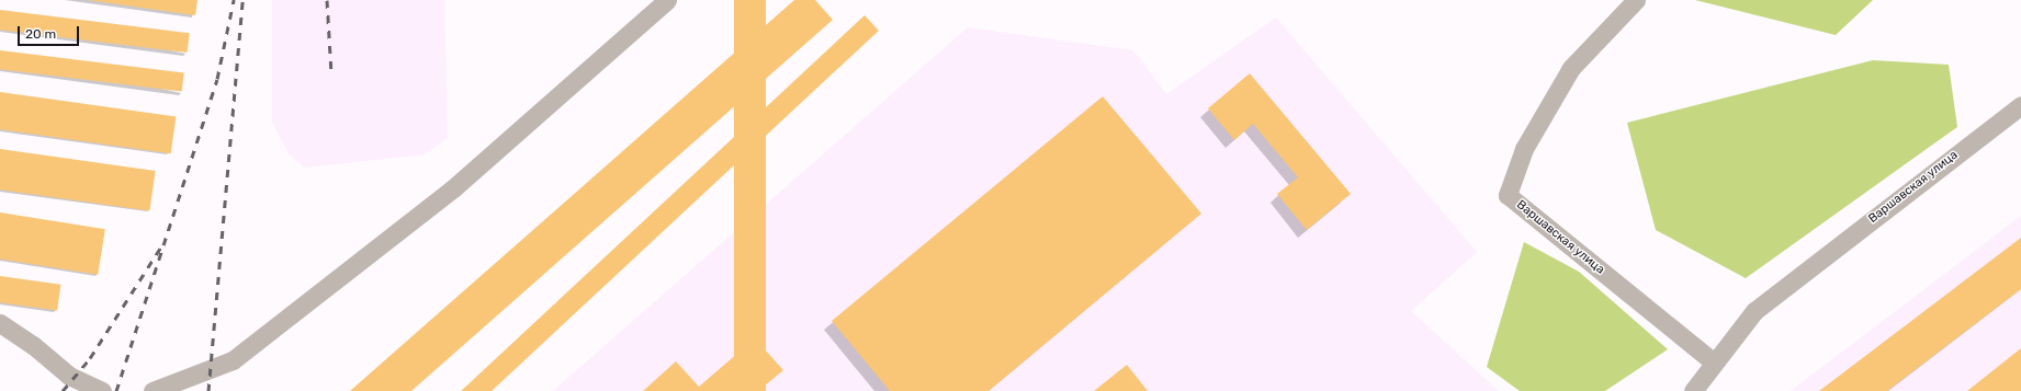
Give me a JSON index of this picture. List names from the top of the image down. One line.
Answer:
{"streets":{"street":["Варшавская улица"]},"scale_bar":"20 m"}
